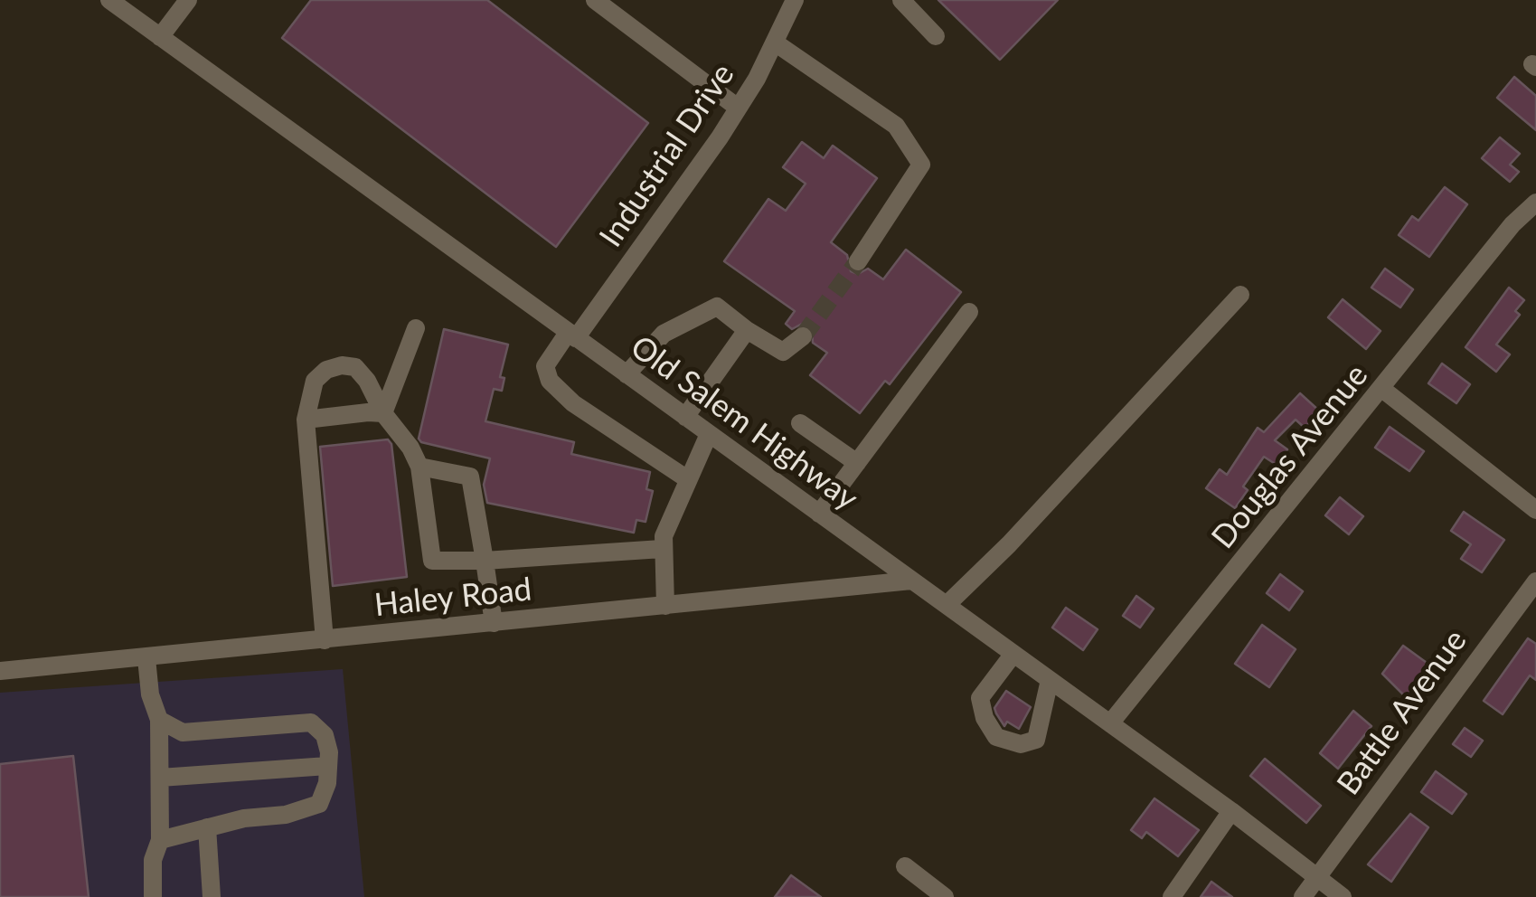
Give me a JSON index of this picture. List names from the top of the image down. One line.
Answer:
{"streets":{"street":["Industrial Drive","Old Salem Highway","Douglas Avenue","Haley Road","Battle Avenue"]},"crossings":[["Industrial Drive","Old Salem Highway"],["Old Salem Highway","Douglas Avenue"],["Old Salem Highway","Haley Road"],["Old Salem Highway","Battle Avenue"]]}
